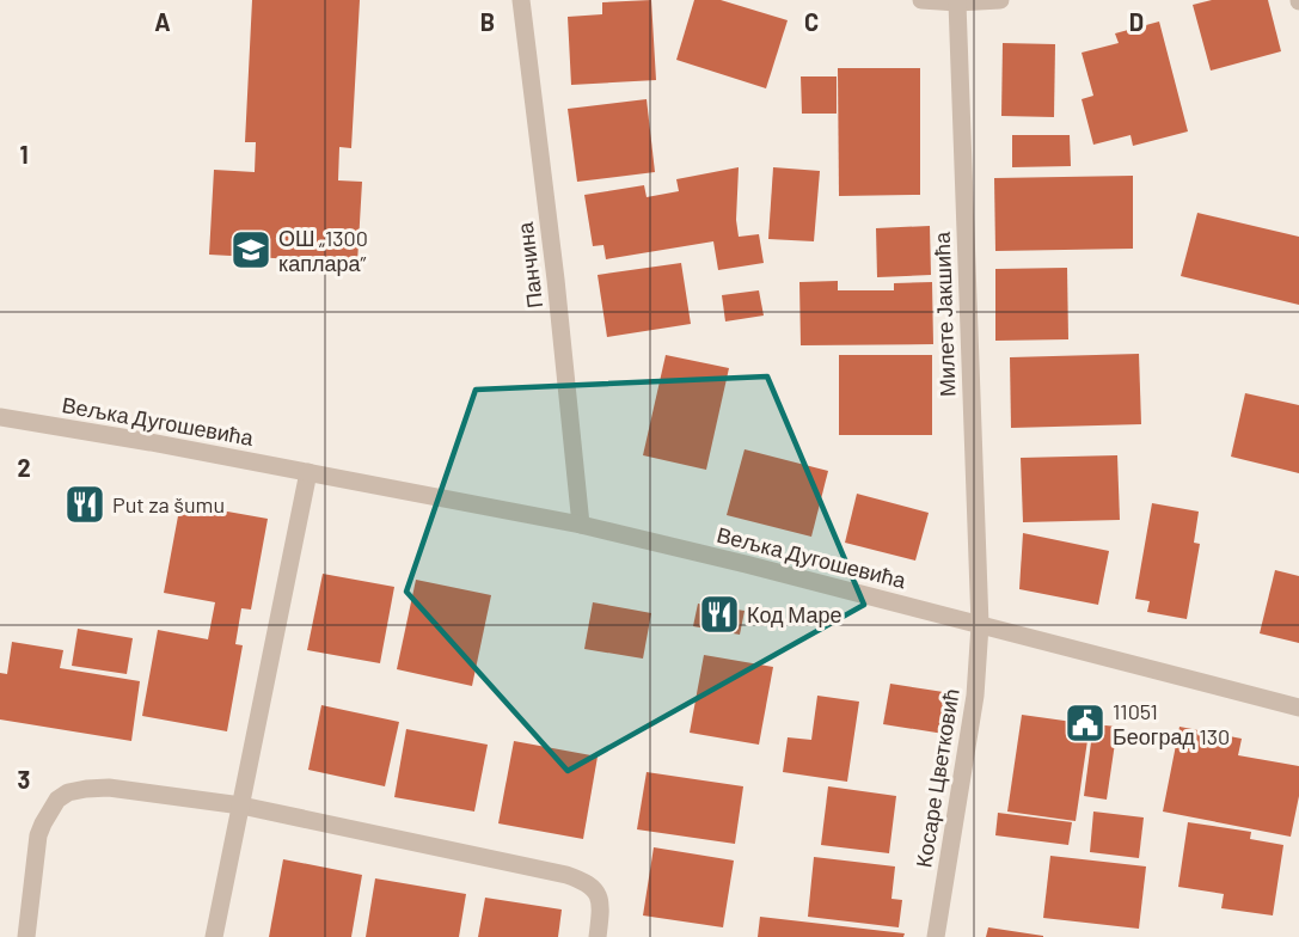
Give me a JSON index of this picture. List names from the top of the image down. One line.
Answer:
{"streets":{"street":["Панчина","Милете Јакшића","Вељка Дугошевића","Косаре Цветковић"]},"crossings":[["Панчина","Вељка Дугошевића"],["Милете Јакшића","Вељка Дугошевића"],["Милете Јакшића","Косаре Цветковић"],["Вељка Дугошевића","Косаре Цветковић"]],"places":{"school or university":["ОШ „1300 каплара”"],"restaurant":["Put za šumu","Код Маре"],"public building":["11051 Београд 130"]},"grid":{"columns":["A","B","C","D"],"rows":["1","2","3"]}}
